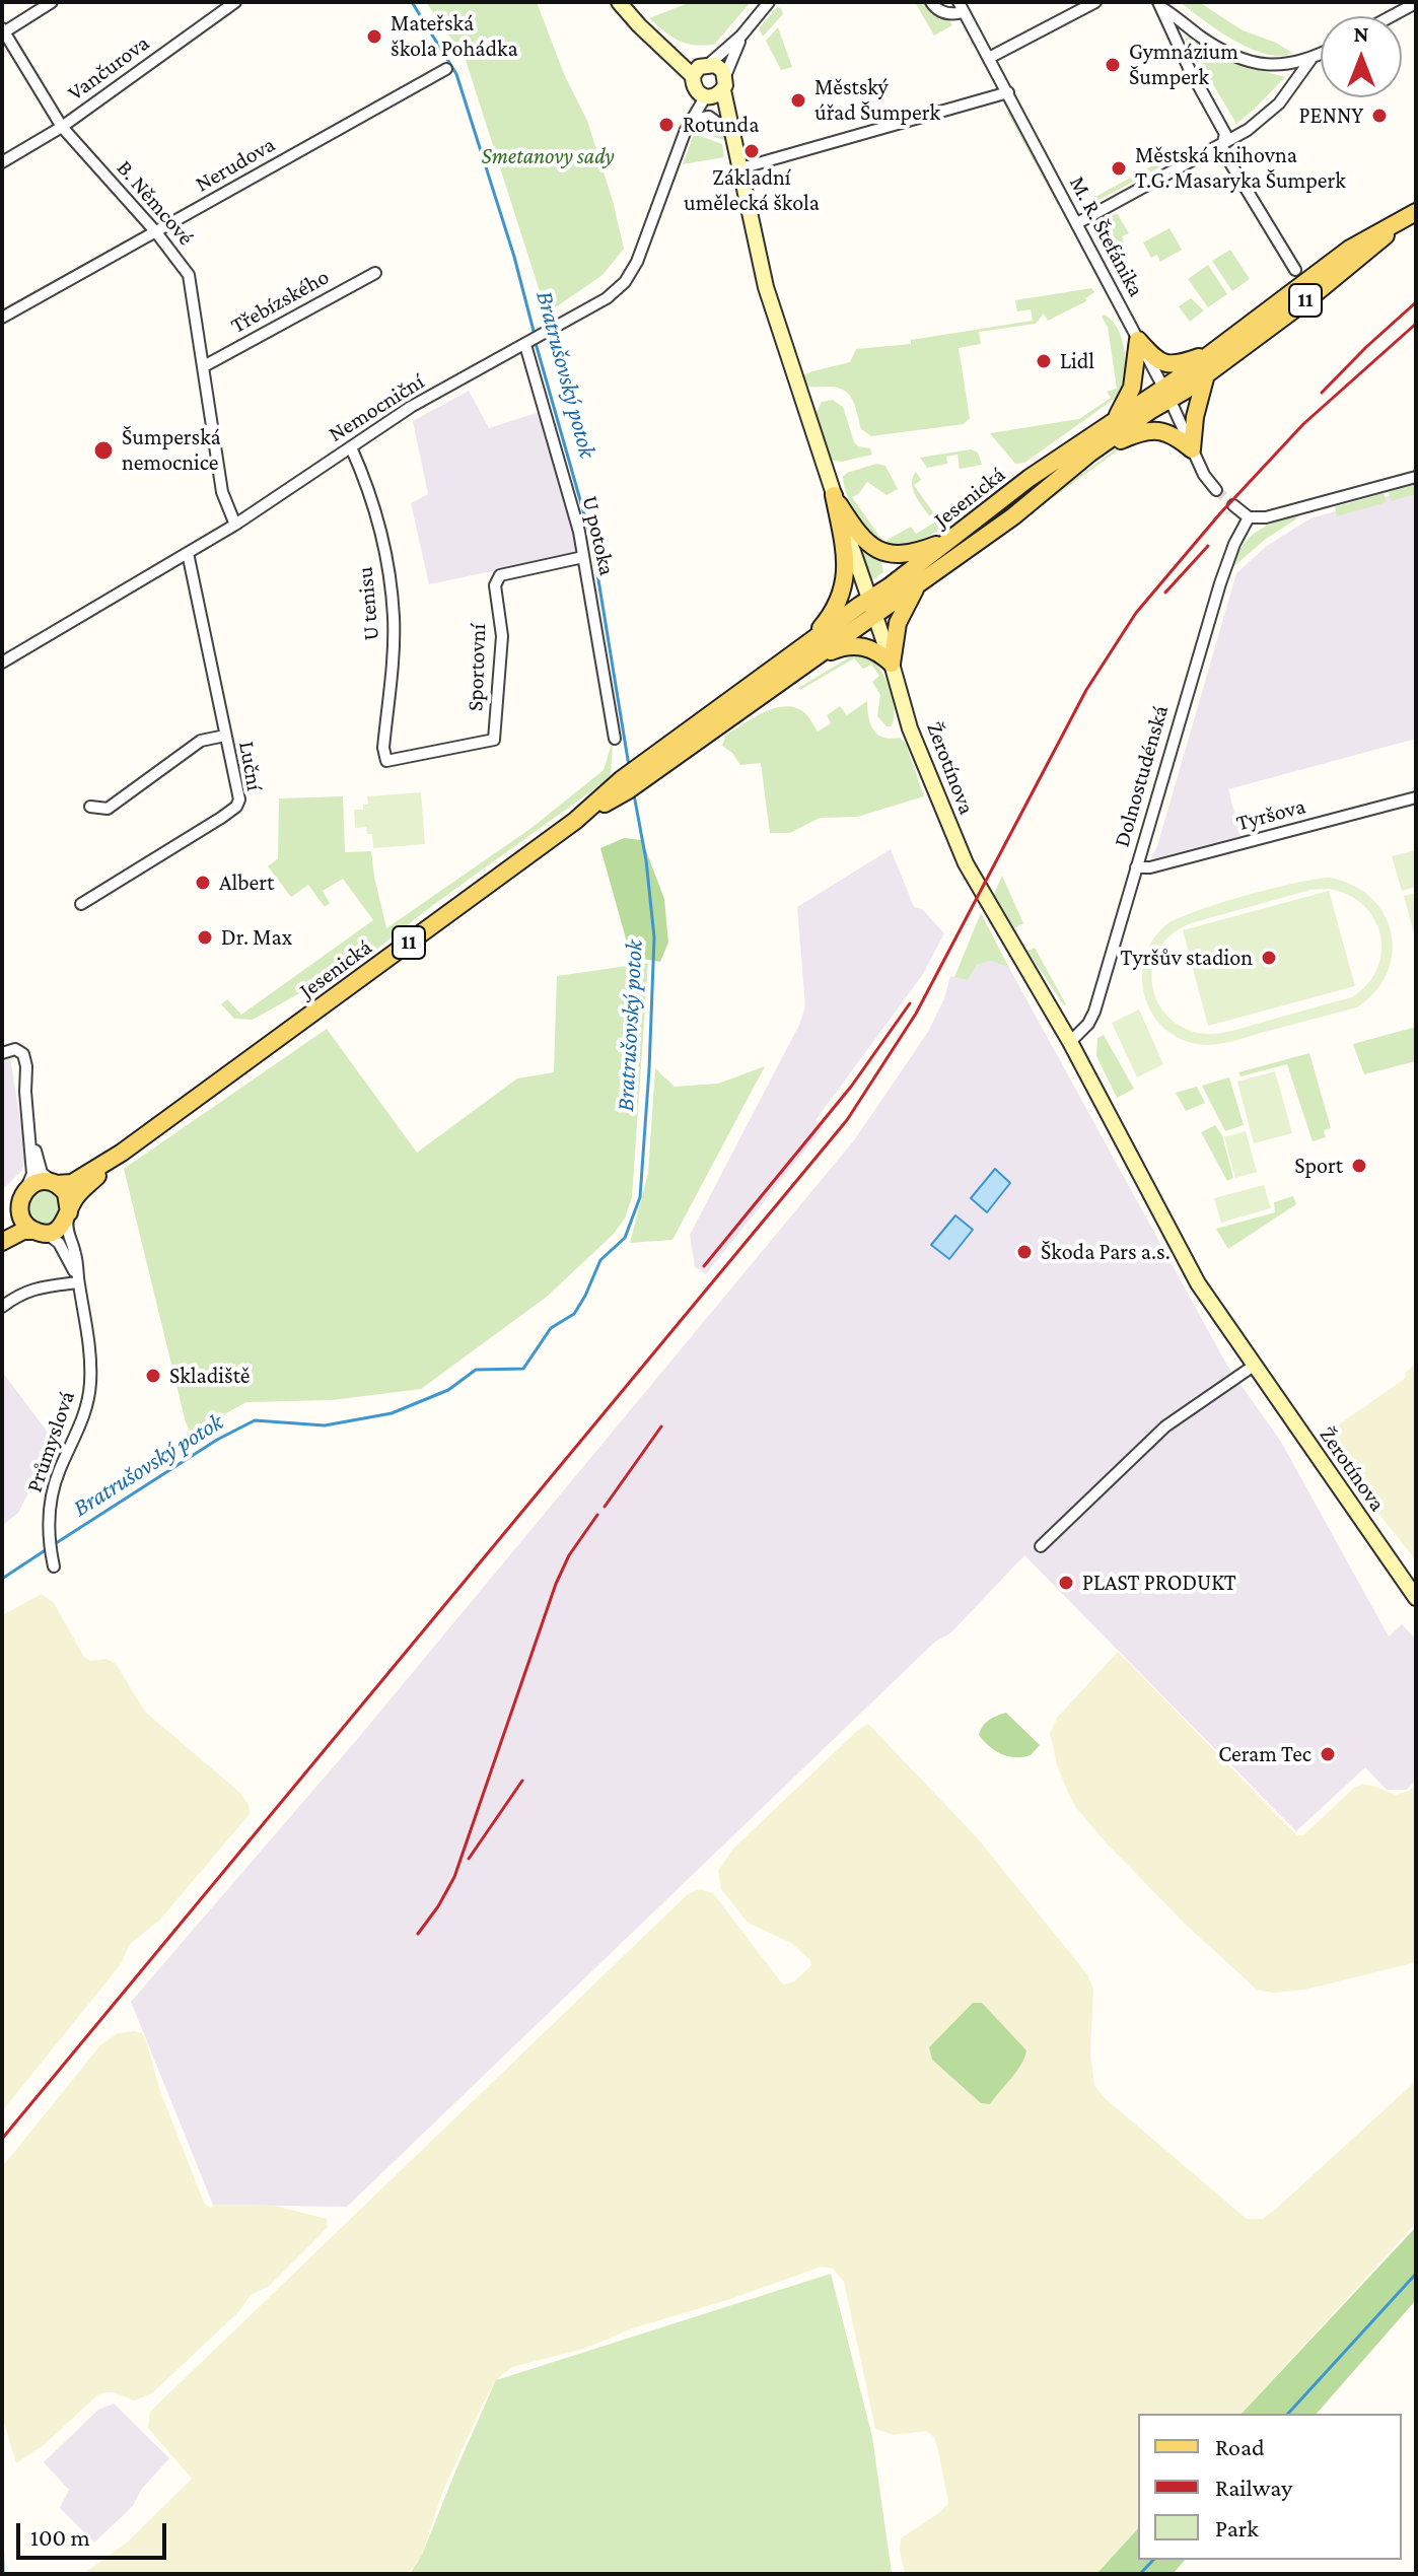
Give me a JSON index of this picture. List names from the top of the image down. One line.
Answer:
{"streets":{"main road":["11","Jesenická"],"street":["Vančurova","Nerudova","B. Němcové","M. R. Štefánika","Třebízského","Nemocniční","U potoka","U tenisu","Sportovní","Luční","Žerotínova","Dolnostudénská","Tyršova","Průmyslová"]},"crossings":[["Vančurova","B. Němcové"],["Nerudova","B. Němcové"],["B. Němcové","Třebízského"],["B. Němcové","Nemocniční"],["M. R. Štefánika","Jesenická"],["Nemocniční","U potoka"],["Nemocniční","U tenisu"],["Nemocniční","Luční"],["Nemocniční","Žerotínova"],["Jesenická","Žerotínova"],["Jesenická","Průmyslová"],["U potoka","Sportovní"],["U tenisu","Sportovní"],["Žerotínova","Dolnostudénská"],["Dolnostudénská","Tyršova"]],"water":["Bratrušovský potok"],"parks":["Smetanovy sady"],"places":["Mateřská škola Pohádka","Gymnázium Šumperk","Městský úřad Šumperk","PENNY","Rotunda","Základní umělecká škola","Městská knihovna T.G. Masaryka Šumperk","Lidl","Šumperská nemocnice","Albert","Dr. Max","Tyršův stadion","Sport","Škoda Pars a.s.","Skladiště","PLAST PRODUKT","Ceram Tec"],"legend":["Road","Railway","Park"],"scale_bar":"100 m","north":"top"}
